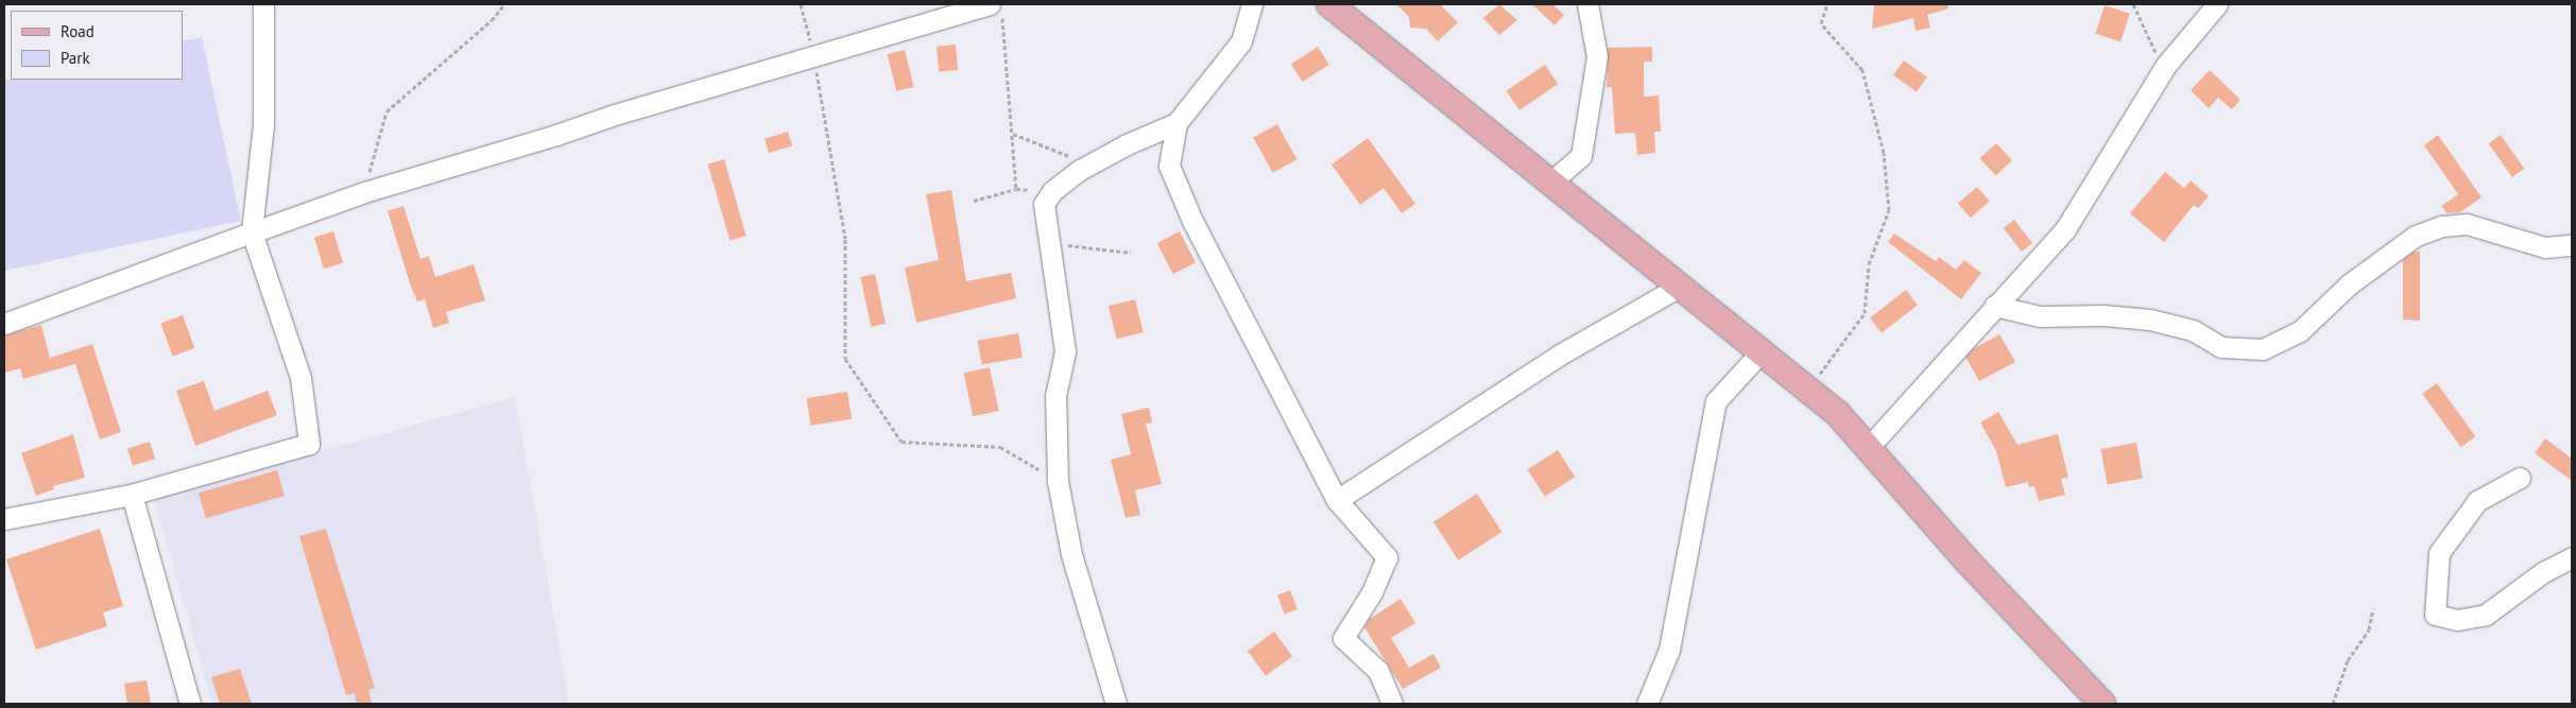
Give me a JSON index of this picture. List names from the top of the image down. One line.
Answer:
{"legend":["Road","Park"]}
